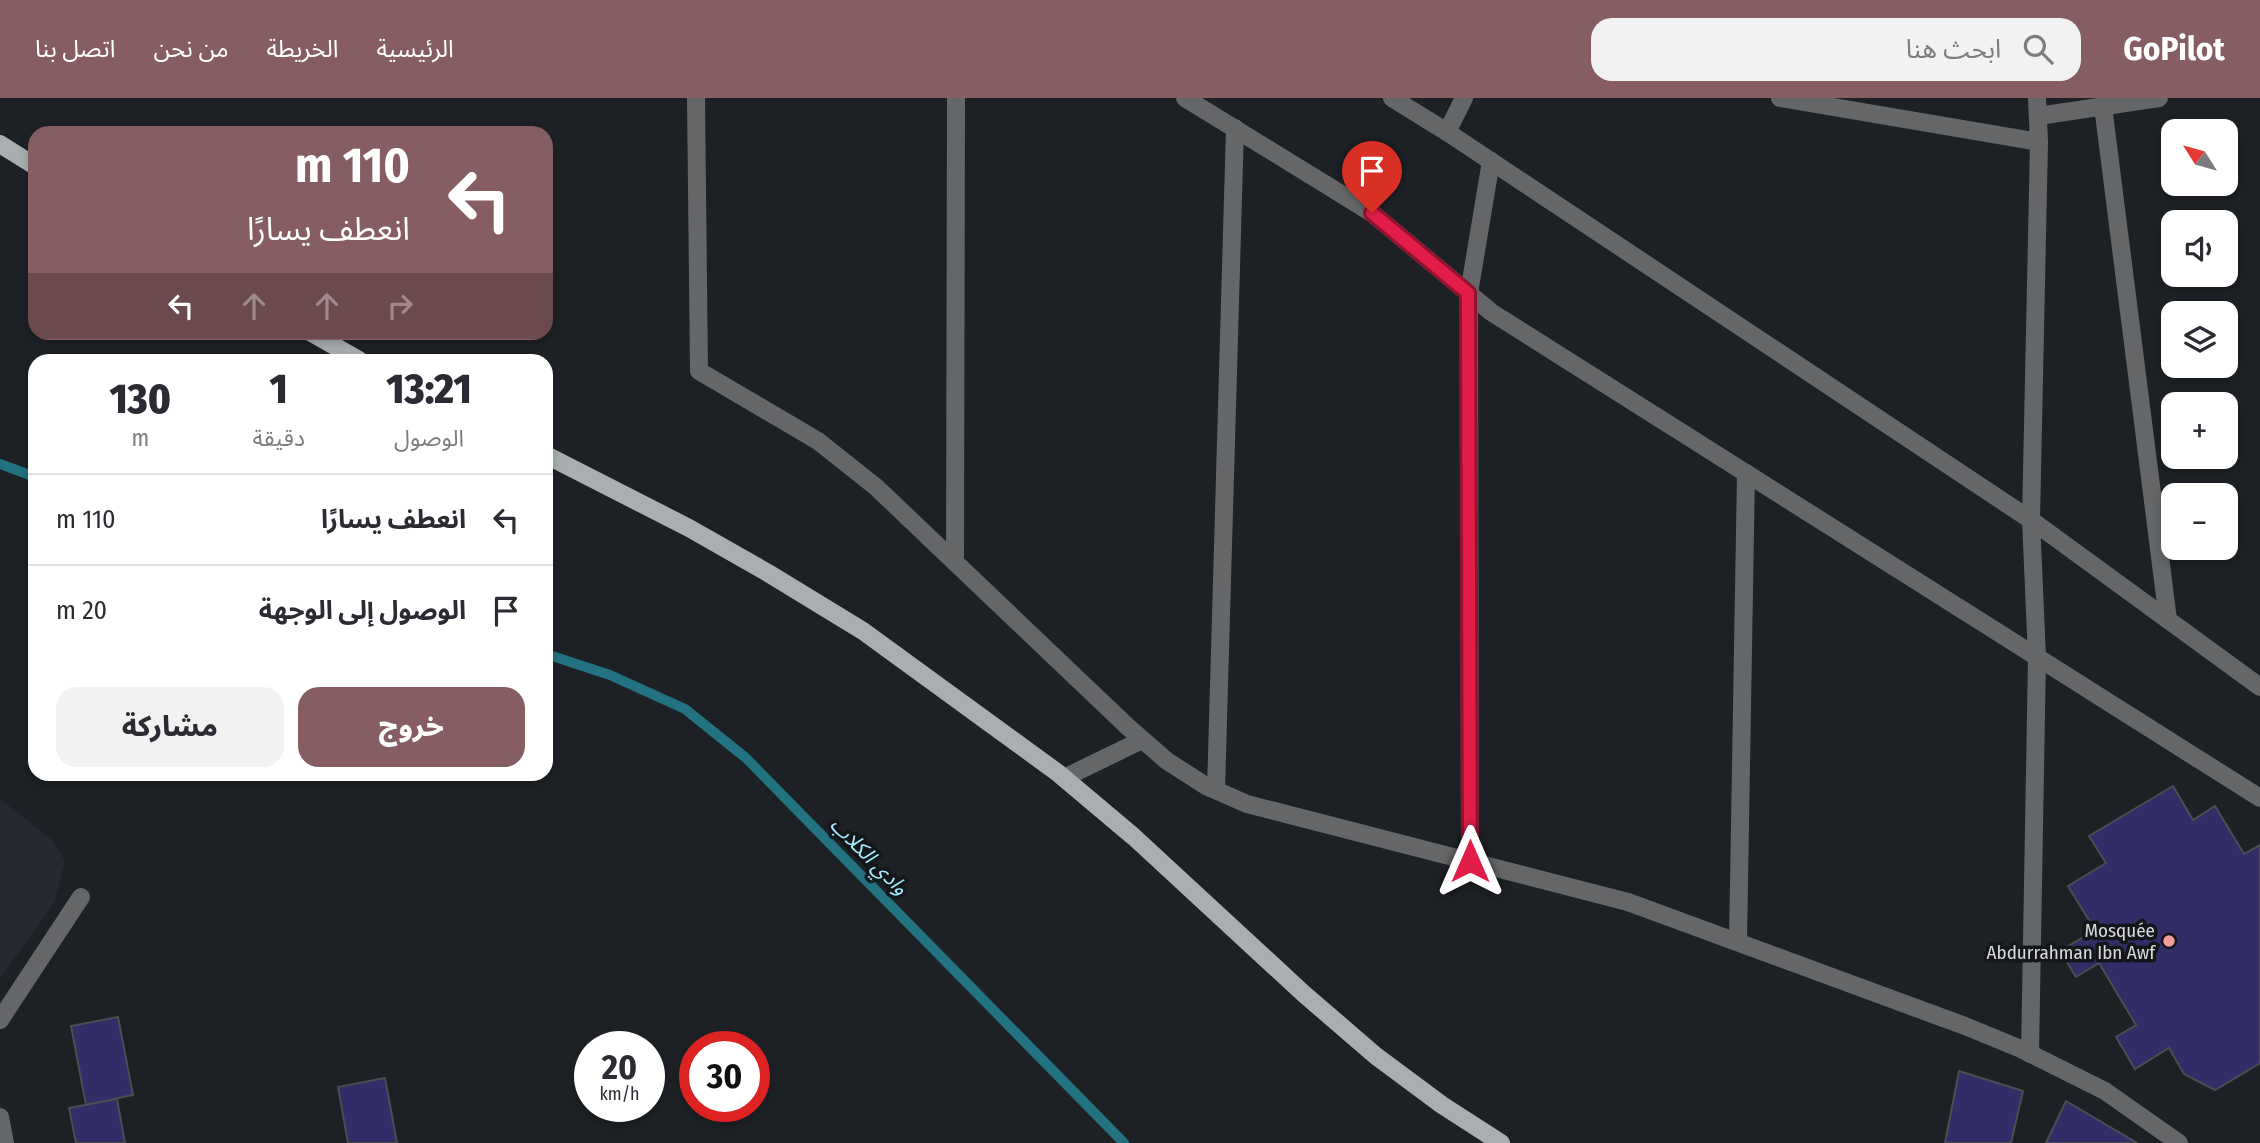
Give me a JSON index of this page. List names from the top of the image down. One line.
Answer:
{"water":["وادي الكلاب"],"places":["Mosquée Abdurrahman Ibn Awf"],"north":"top left","page":{"header":"GoPilot","search":"ابحث هنا","nav":["الرئيسية","الخريطة","من نحن","اتصل بنا"],"map_buttons":["+","−"],"turn":["110 m","انعطف يسارًا"],"eta":["13:21","الوصول","1","دقيقة","130","m"],"list":[{"name":"انعطف يسارًا","value":"110 m"},{"name":"الوصول إلى الوجهة","value":"20 m"}],"buttons":["خروج","مشاركة"],"speed":"20 km/h","limit":"30"}}
